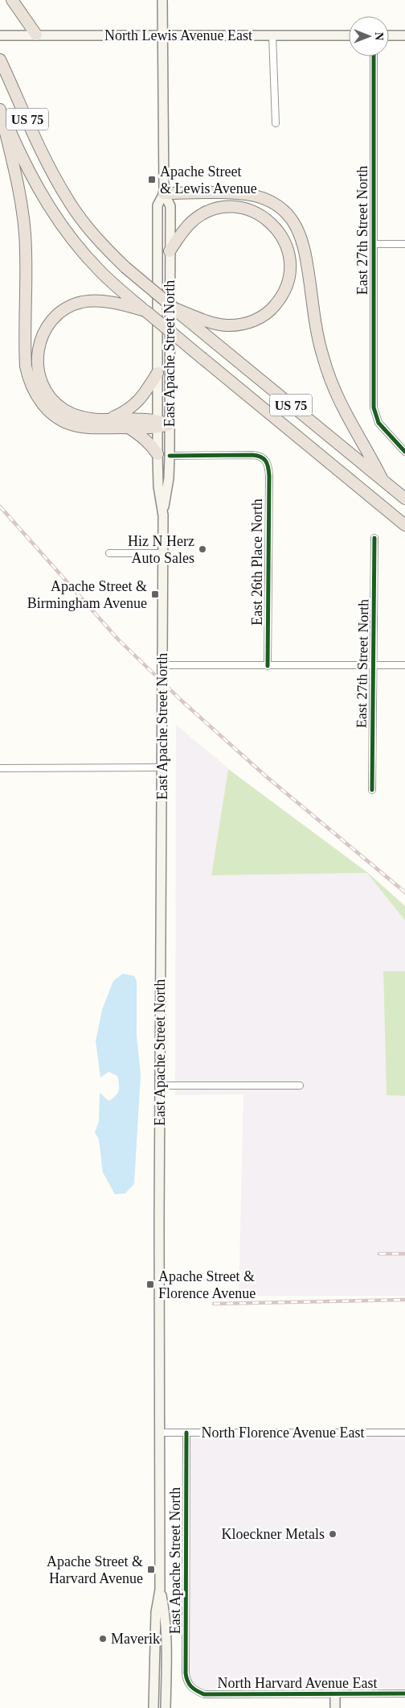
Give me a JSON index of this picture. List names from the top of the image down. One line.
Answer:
{"streets":{"highway":["US 75"],"main road":["North Lewis Avenue East","East Apache Street North"],"street":["East 27th Street North","East 26th Place North","North Florence Avenue East","North Harvard Avenue East"]},"crossings":[["North Lewis Avenue East","East Apache Street North"],["East Apache Street North","East 26th Place North"],["East Apache Street North","North Florence Avenue East"],["East Apache Street North","North Harvard Avenue East"]],"places":{"transit":["Apache Street & Lewis Avenue","Apache Street & Birmingham Avenue","Apache Street & Florence Avenue","Apache Street & Harvard Avenue"],"other":["Hiz N Herz Auto Sales","Kloeckner Metals","Maverik"]},"north":"right"}
